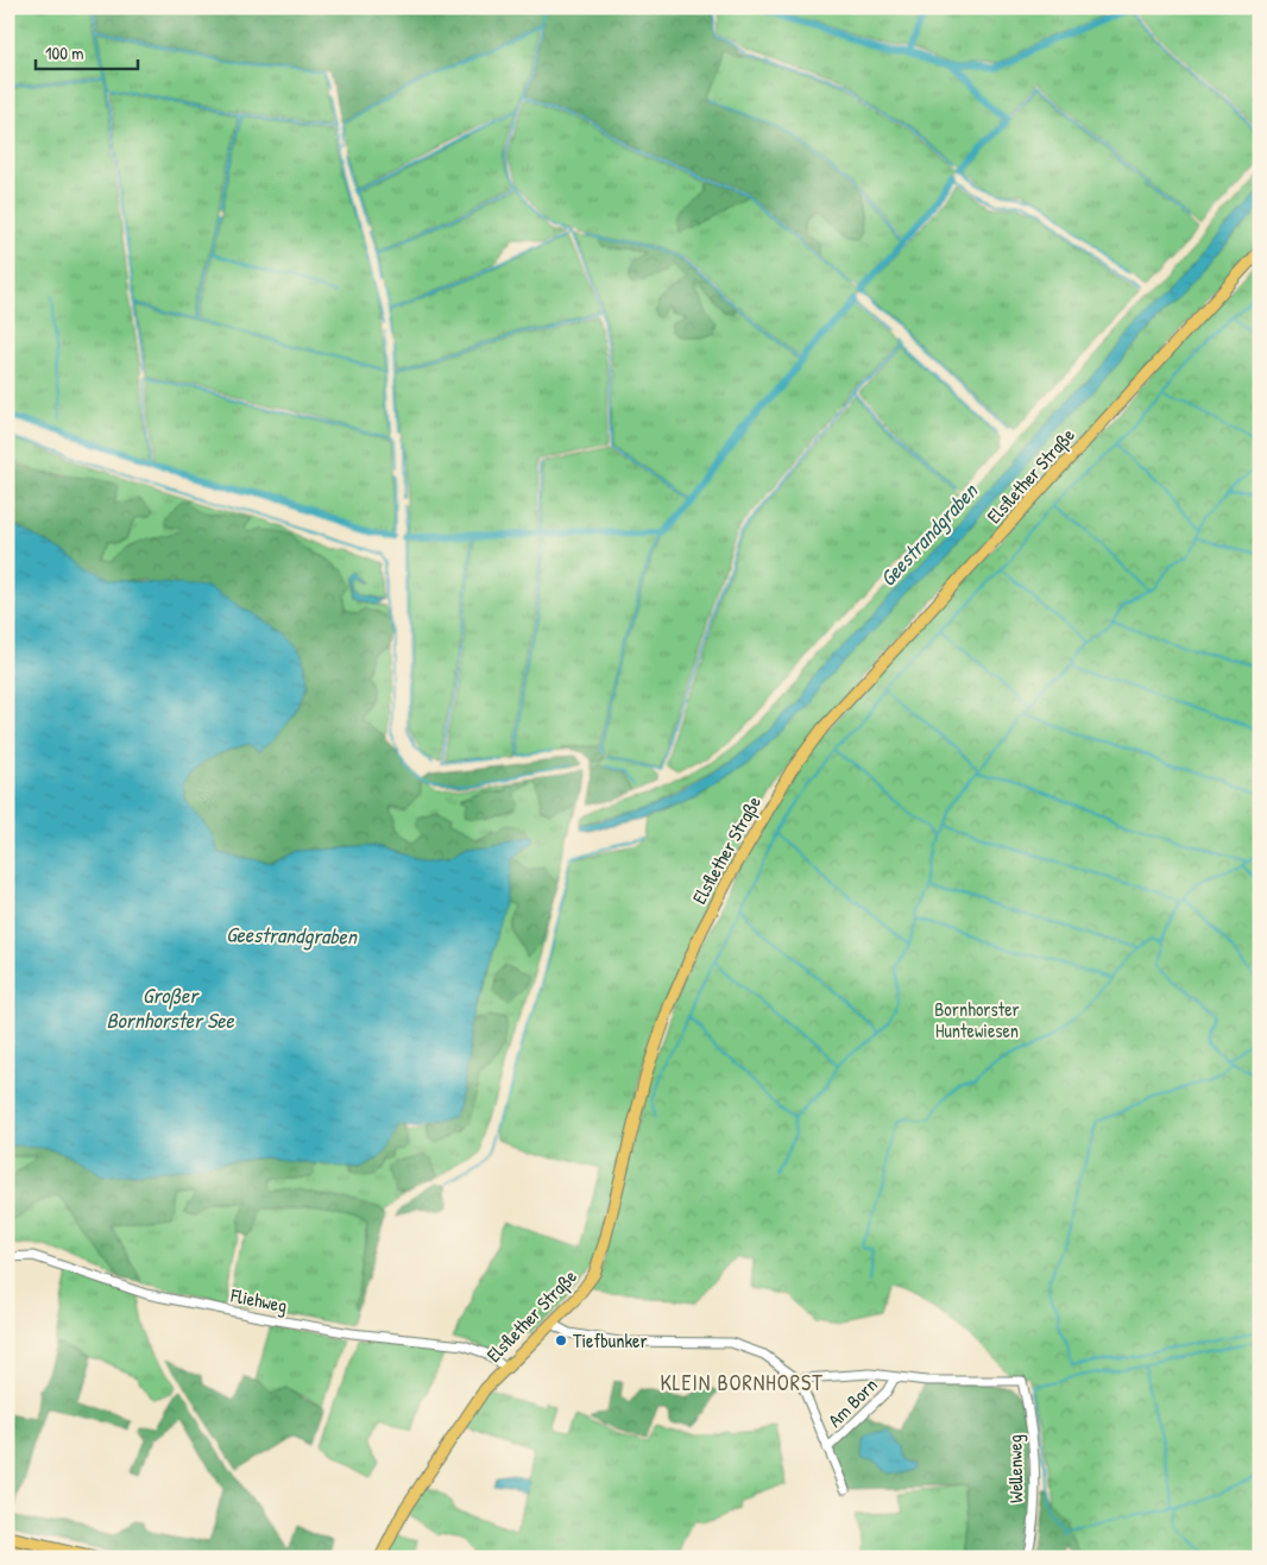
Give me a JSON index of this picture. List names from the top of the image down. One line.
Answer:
{"streets":{"main road":["Elsflether Straße"],"street":["Fliehweg","Am Born","Wellenweg"]},"crossings":[["Elsflether Straße","Fliehweg"],["Am Born","Wellenweg"]],"districts":["KLEIN BORNHORST"],"water":["Geestrandgraben","Großer Bornhorster See"],"parks":["Bornhorster Huntewiesen"],"places":["Tiefbunker"],"scale_bar":"100 m"}
